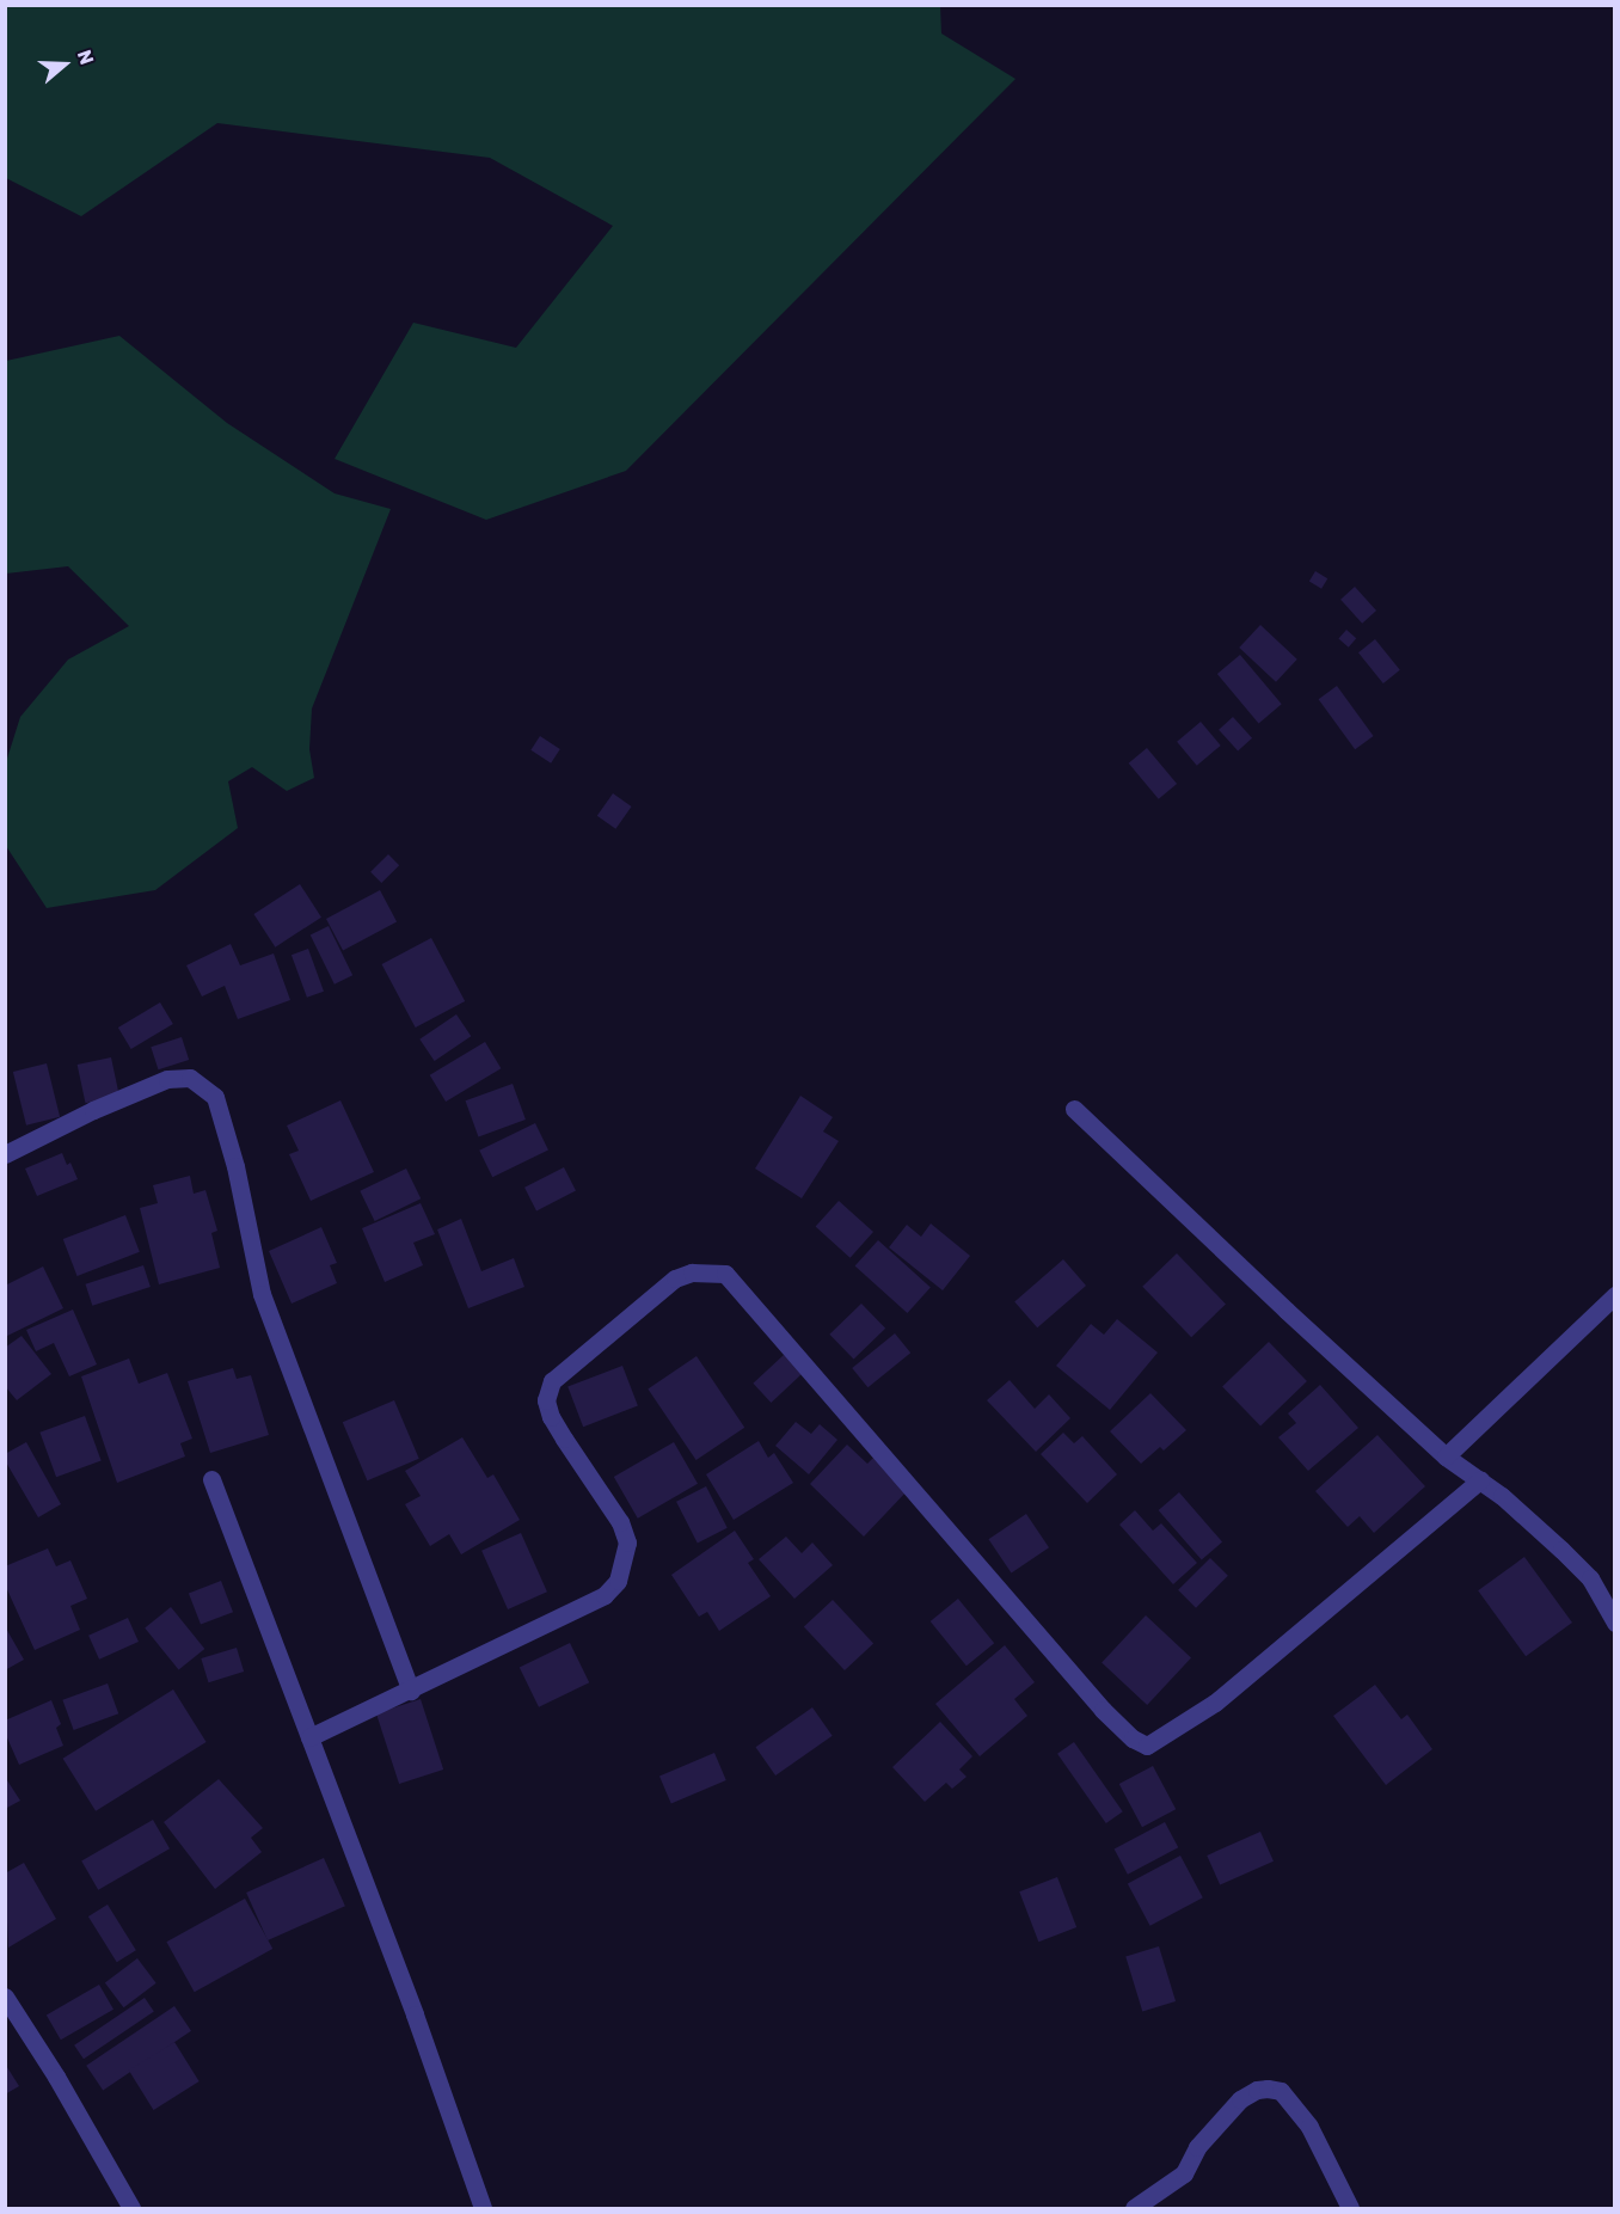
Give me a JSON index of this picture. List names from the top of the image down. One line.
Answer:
{"north":"right"}
